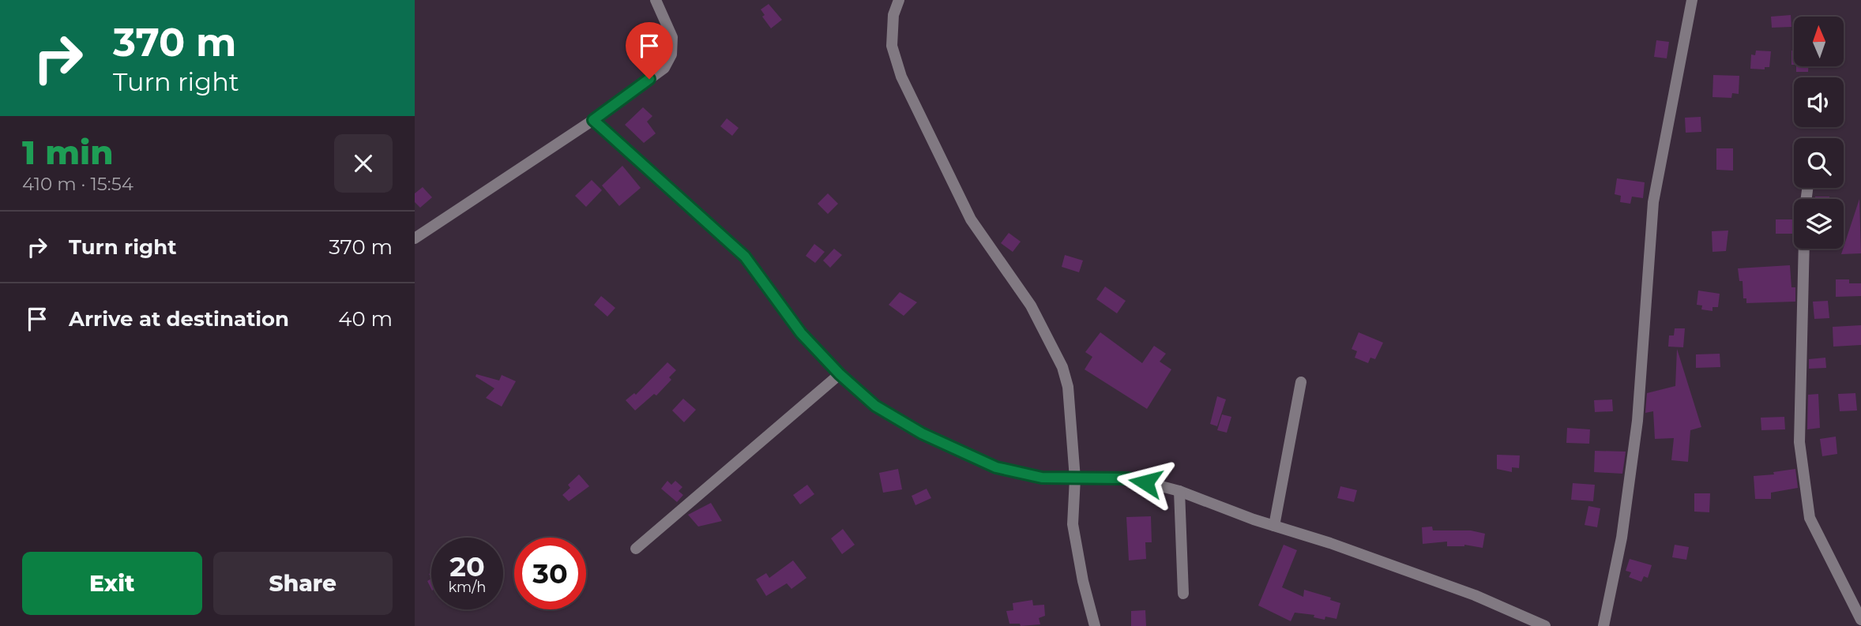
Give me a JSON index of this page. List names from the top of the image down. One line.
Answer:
{"north":"top","page":{"turn":["370 m","Turn right"],"heading":["1 min","410 m · 15:54"],"list":[{"name":"Turn right","value":"370 m"},{"name":"Arrive at destination","value":"40 m"}],"speed":"20 km/h","limit":"30","buttons":["Exit","Share"]}}
